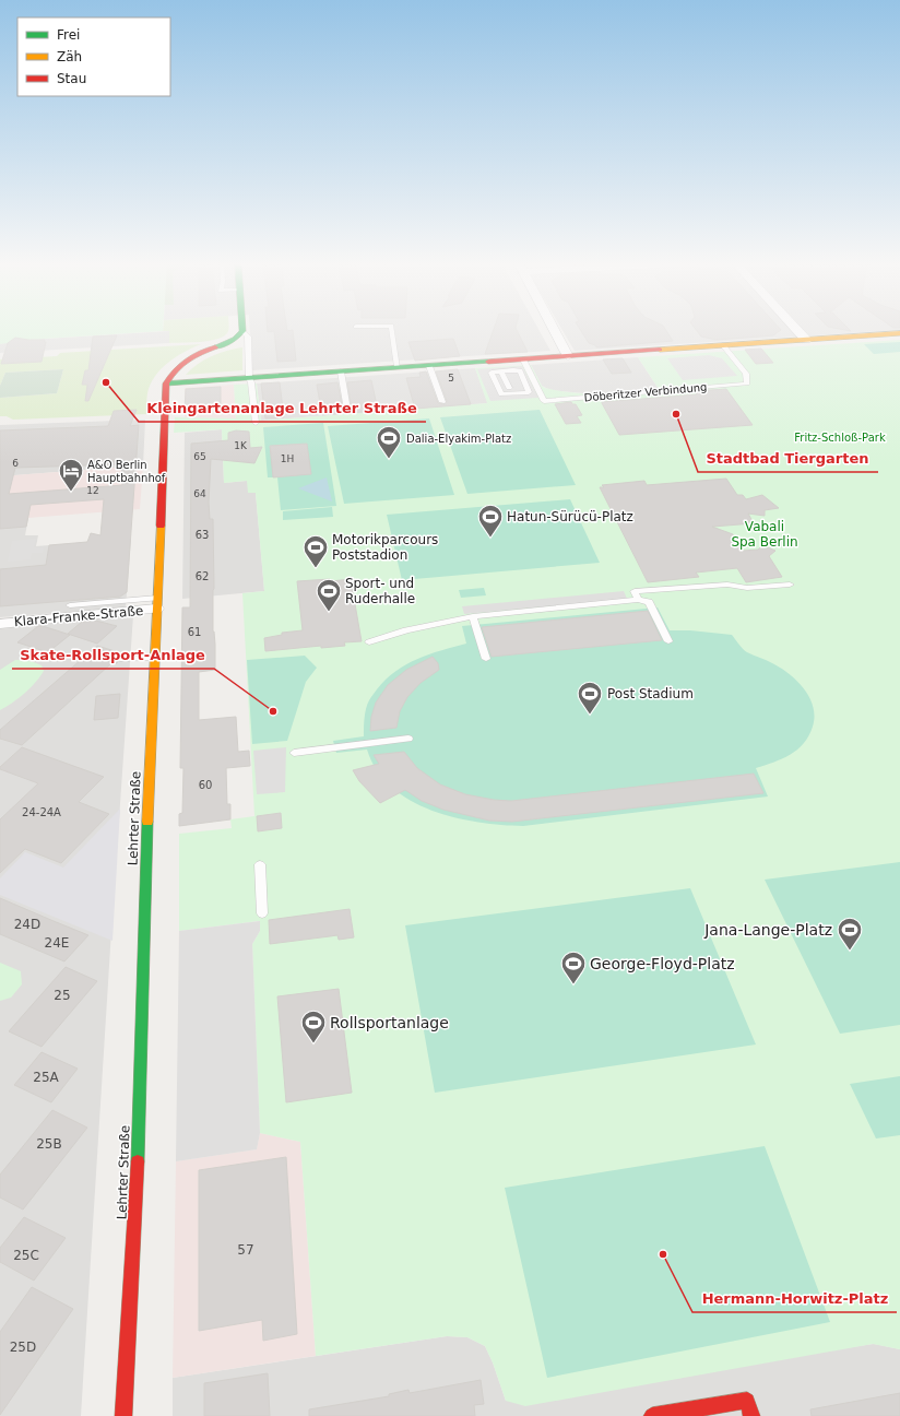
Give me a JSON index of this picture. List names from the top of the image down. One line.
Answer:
{"streets":{"street":["Klara-Franke-Straße","Lehrter Straße"],"lane":["Döberitzer Verbindung"]},"crossings":[["Klara-Franke-Straße","Lehrter Straße"]],"parks":["Fritz-Schloß-Park","Vabali Spa Berlin"],"places":{"other":["Kleingartenanlage Lehrter Straße","Stadtbad Tiergarten","Skate-Rollsport-Anlage","Hermann-Horwitz-Platz"],"sports":["Dalia-Elyakim-Platz","Hatun-Sürücü-Platz","Motorikparcours Poststadion","Sport- und Ruderhalle","Post Stadium","Jana-Lange-Platz","George-Floyd-Platz","Rollsportanlage"],"hotel":["A&O Berlin Hauptbahnhof"]},"house_numbers":["5","1K","65","1H","6","12","64","63","62","61","60","24-24A","24D","24E","25","25A","25B","57","25C","25D"],"legend":["Frei","Zäh","Stau"]}
